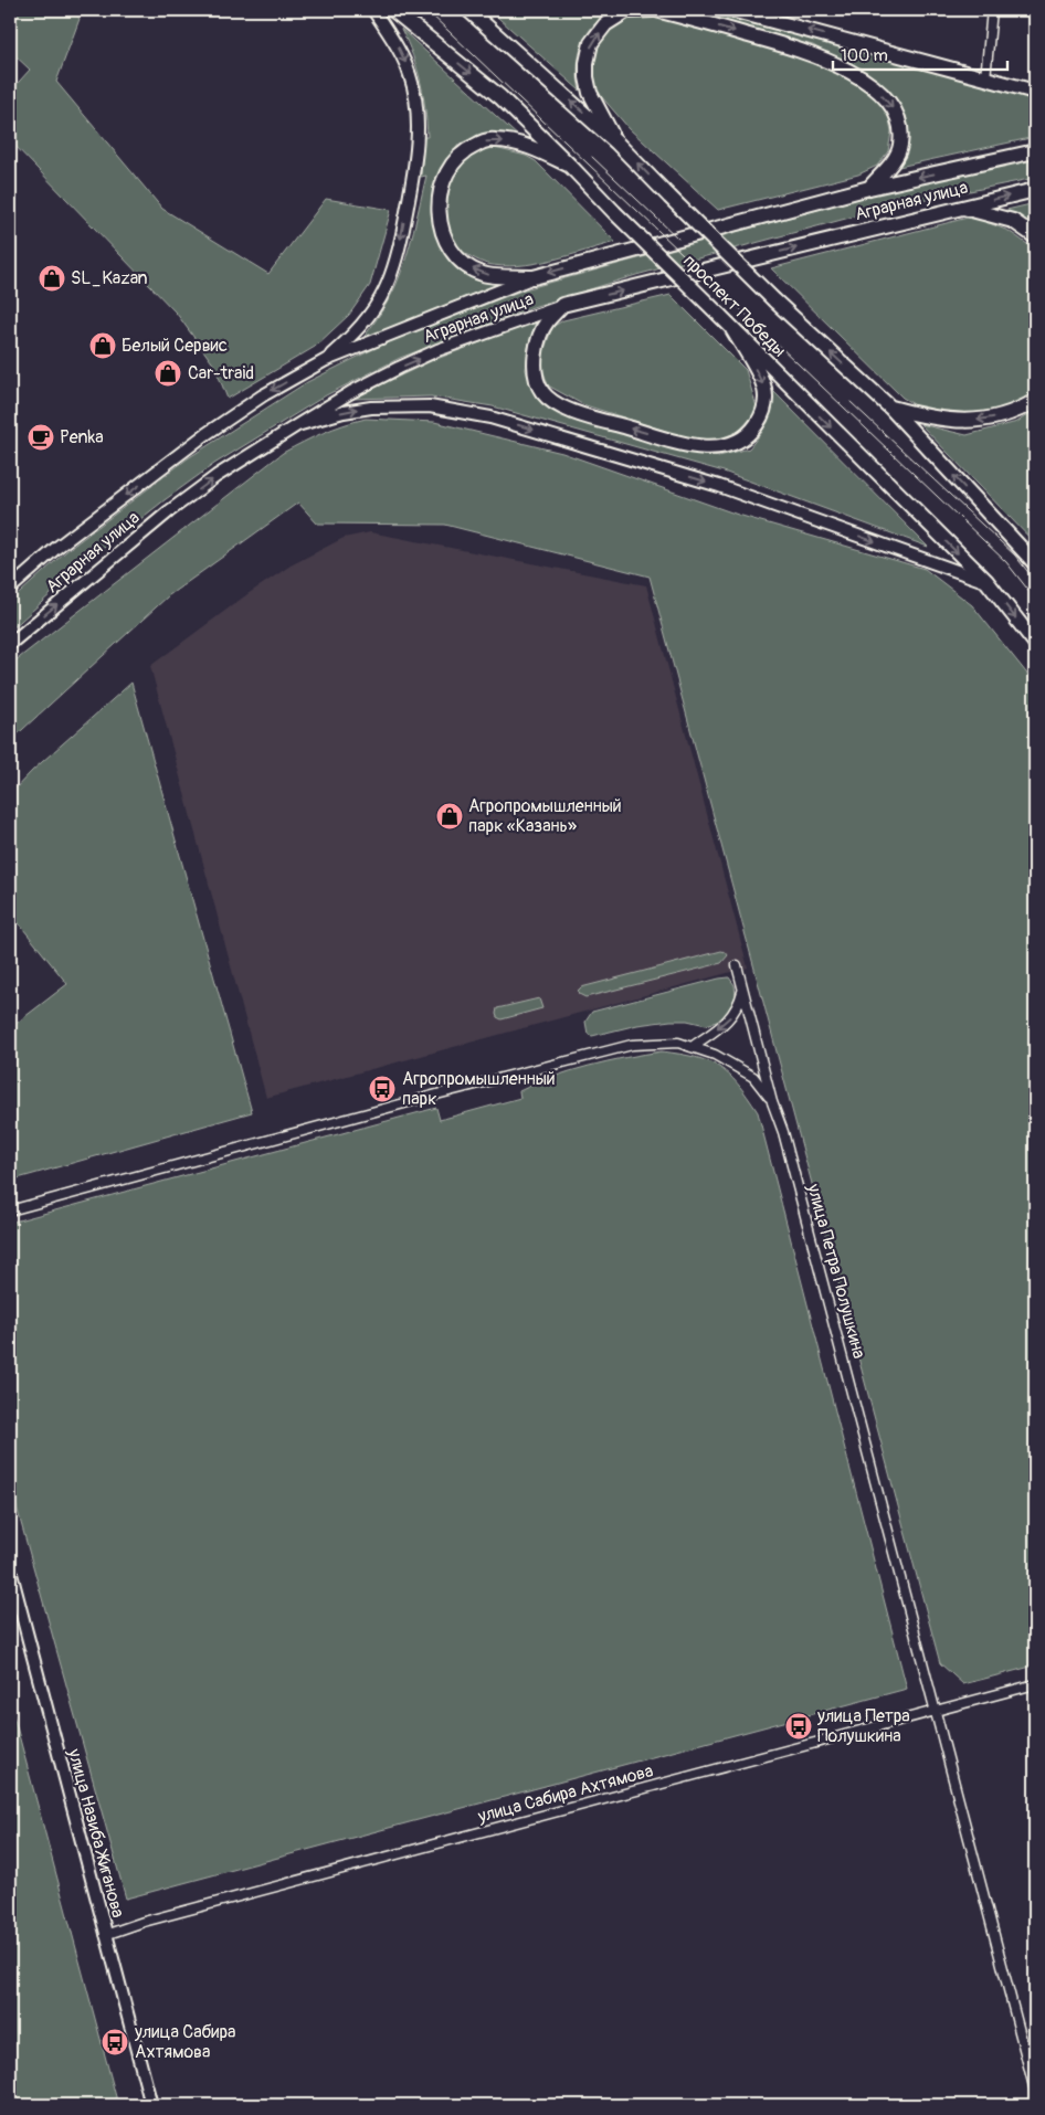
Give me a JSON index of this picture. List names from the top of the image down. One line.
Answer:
{"streets":{"main road":["Аграрная улица","проспект Победы"],"street":["улица Петра Полушкина","улица Сабира Ахтямова","улица Назиба Жиганова"]},"crossings":[["улица Петра Полушкина","улица Сабира Ахтямова"],["улица Сабира Ахтямова","улица Назиба Жиганова"]],"places":{"shop":["SL_Kazan","Белый Сервис","Car-traid","Агропромышленный парк «Казань»"],"cafe":["Penka"],"bus stop":["Агропромышленный парк","улица Петра Полушкина","улица Сабира Ахтямова"]},"scale_bar":"100 m"}
